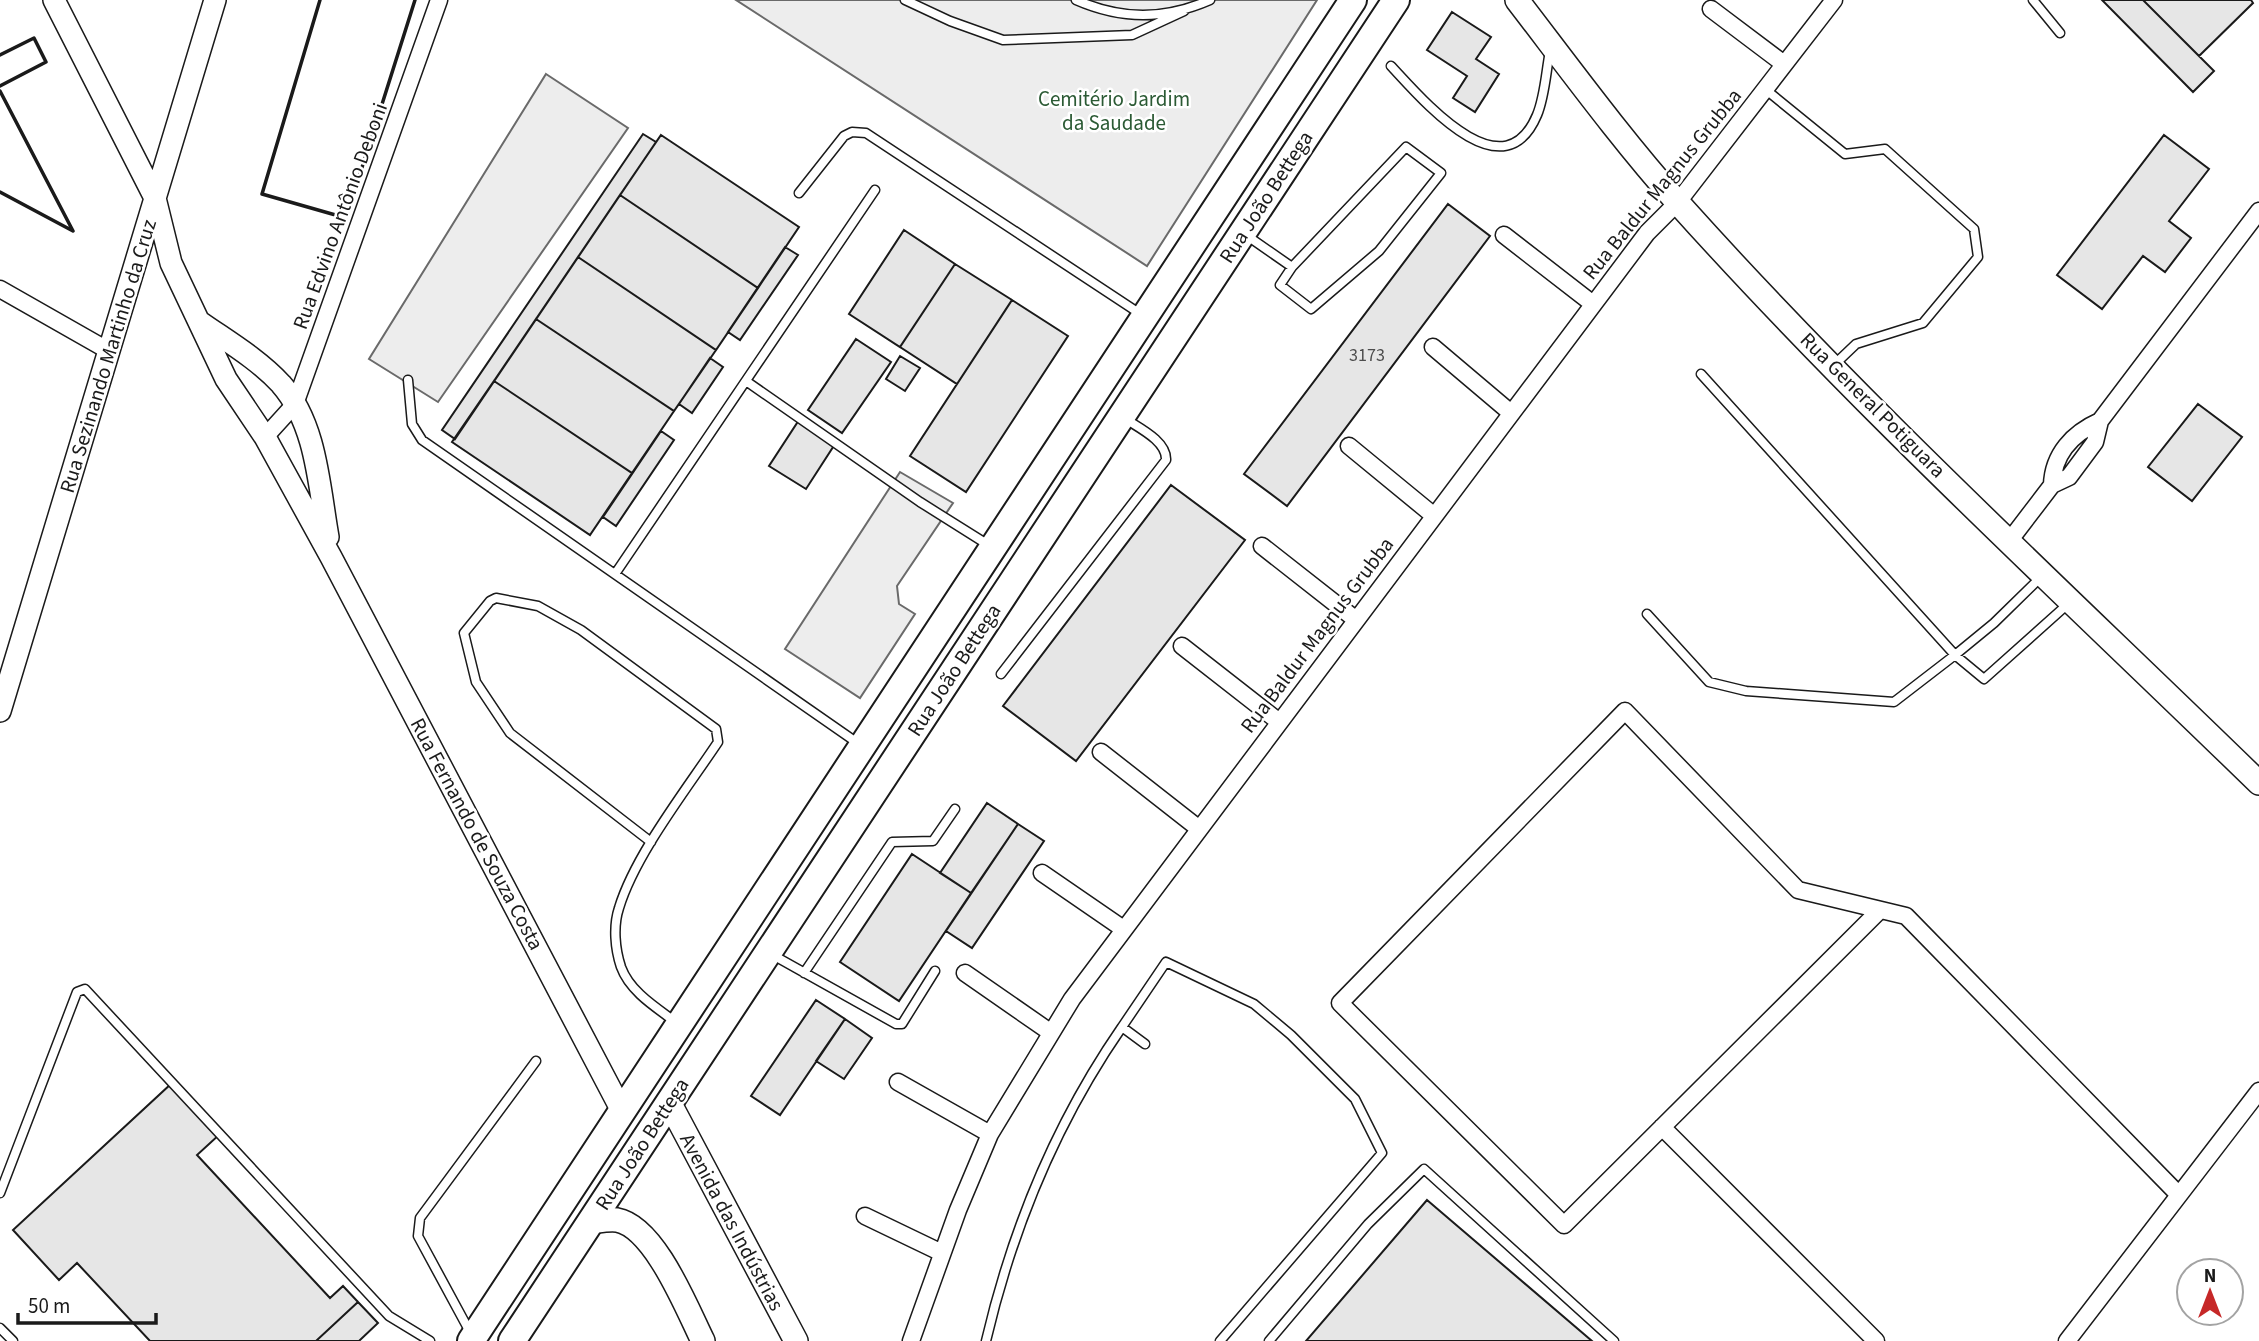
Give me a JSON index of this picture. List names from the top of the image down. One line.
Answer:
{"streets":{"main road":["Rua João Bettega","Rua General Potiguara","Avenida das Indústrias"],"street":["Rua Baldur Magnus Grubba","Rua Edvino Antônio Deboni","Rua Sezinando Martinho da Cruz","Rua Fernando de Souza Costa"]},"crossings":[["Rua Baldur Magnus Grubba","Rua General Potiguara"],["Rua João Bettega","Rua Fernando de Souza Costa"],["Rua João Bettega","Avenida das Indústrias"],["Rua Edvino Antônio Deboni","Rua Fernando de Souza Costa"],["Rua Sezinando Martinho da Cruz","Rua Fernando de Souza Costa"]],"parks":["Cemitério Jardim da Saudade"],"house_numbers":["3173"],"scale_bar":"50 m","north":"top"}
